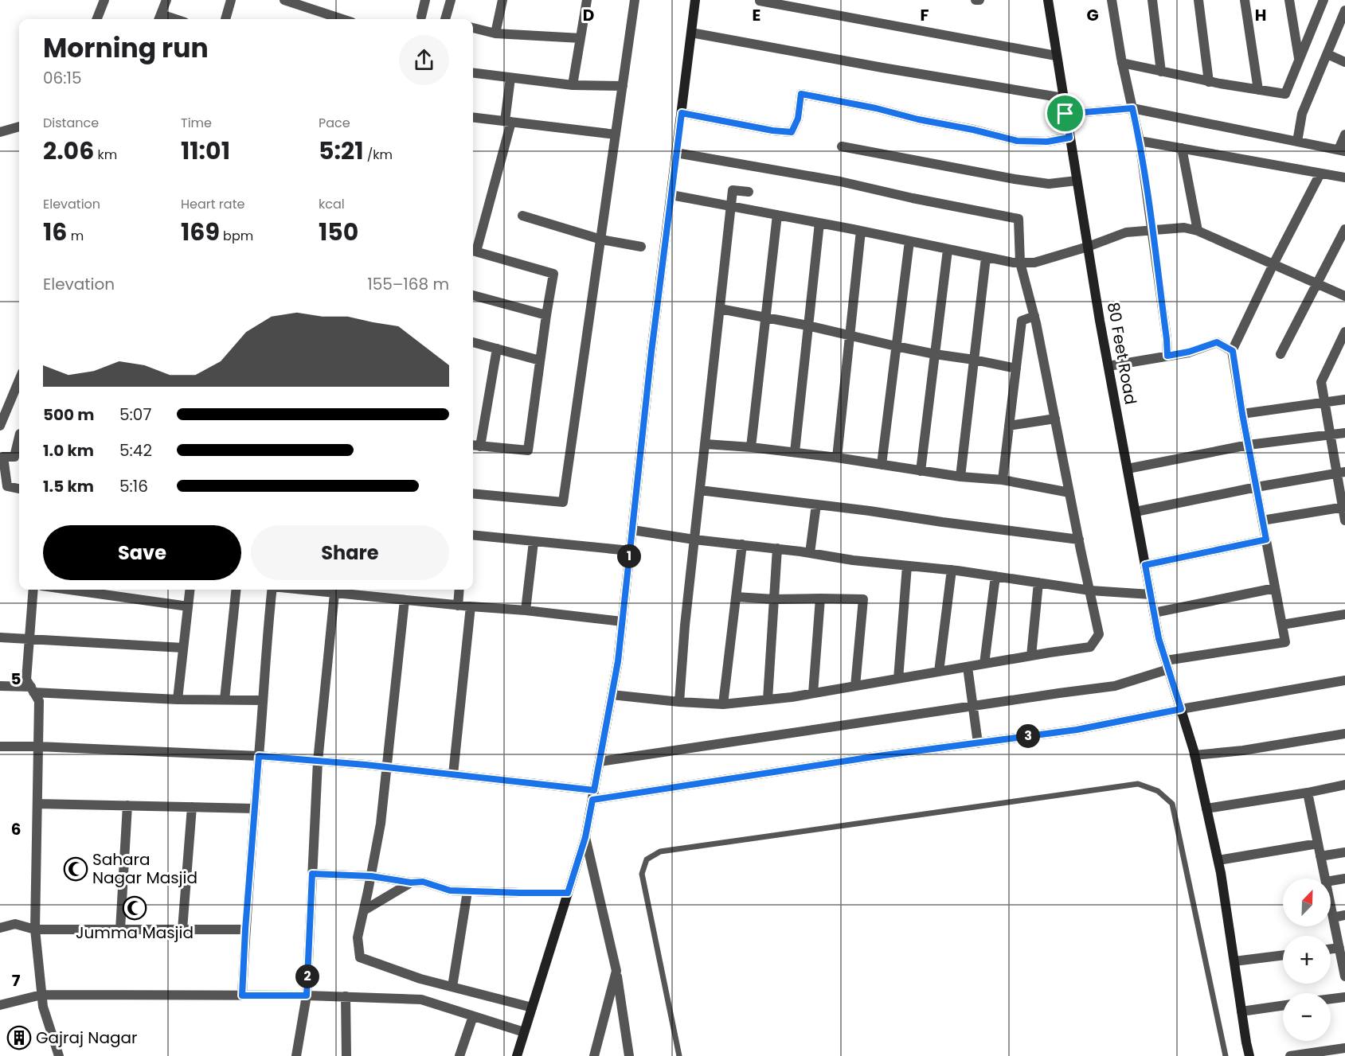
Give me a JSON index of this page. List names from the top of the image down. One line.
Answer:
{"streets":{"main road":["80 Feet Road"]},"places":{"mosque":["Sahara Nagar Masjid","Jumma Masjid"],"building":["Gajraj Nagar"]},"north":"top right","page":{"heading":["Morning run","06:15"],"stats":[["Distance","2.06 km"],["Time","11:01"],["Pace","5:21 /km"],["Elevation","16 m"],["Heart rate","169 bpm"],["kcal","150"]],"chart":["Elevation","155–168 m"],"list":[{"name":"500 m","note":"5:07"},{"name":"1.0 km","note":"5:42"},{"name":"1.5 km","note":"5:16"}],"buttons":["Save","Share"],"pins":["1","3","2"],"map_buttons":["+","−"]},"grid":{"columns":["D","E","F","G","H"],"rows":["5","6","7"]}}
